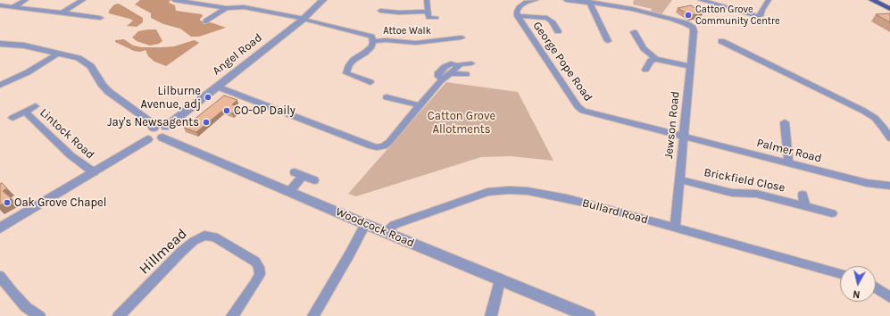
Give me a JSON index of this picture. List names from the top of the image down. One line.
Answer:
{"streets":{"street":["Attoe Walk","Angel Road","George Pope Road","Jewson Road","Lintock Road","Palmer Road","Brickfield Close","Bullard Road","Woodcock Road","Hillmead"]},"crossings":[["George Pope Road","Jewson Road"],["George Pope Road","Palmer Road"],["Jewson Road","Palmer Road"],["Jewson Road","Brickfield Close"],["Jewson Road","Bullard Road"],["Bullard Road","Woodcock Road"]],"parks":["Catton Grove Allotments"],"places":["Catton Grove Community Centre","Lilburne Avenue, adj","CO-OP Daily","Jay's Newsagents","Oak Grove Chapel"],"north":"bottom"}
